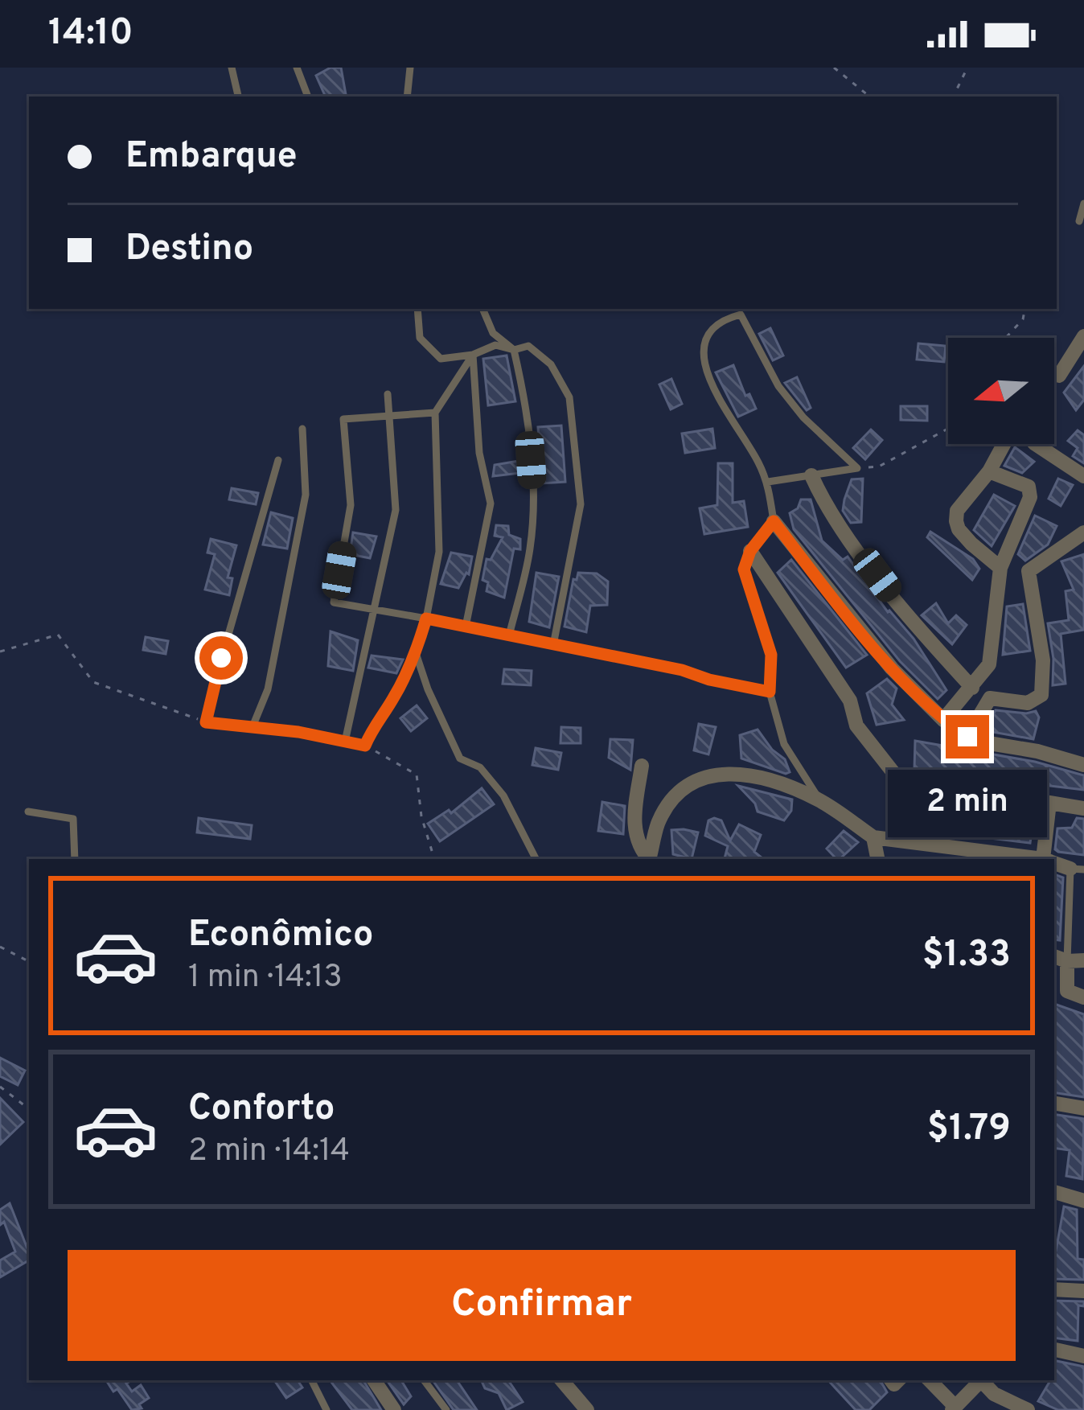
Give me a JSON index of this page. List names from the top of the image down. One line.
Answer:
{"north":"left","page":{"status":"14:10","banner":["Embarque","Destino"],"bubble":"2 min","list":[{"name":"Econômico","note":"1 min · 14:13","value":"$1.33"},{"name":"Conforto","note":"2 min · 14:14","value":"$1.79"}],"buttons":"Confirmar"}}
